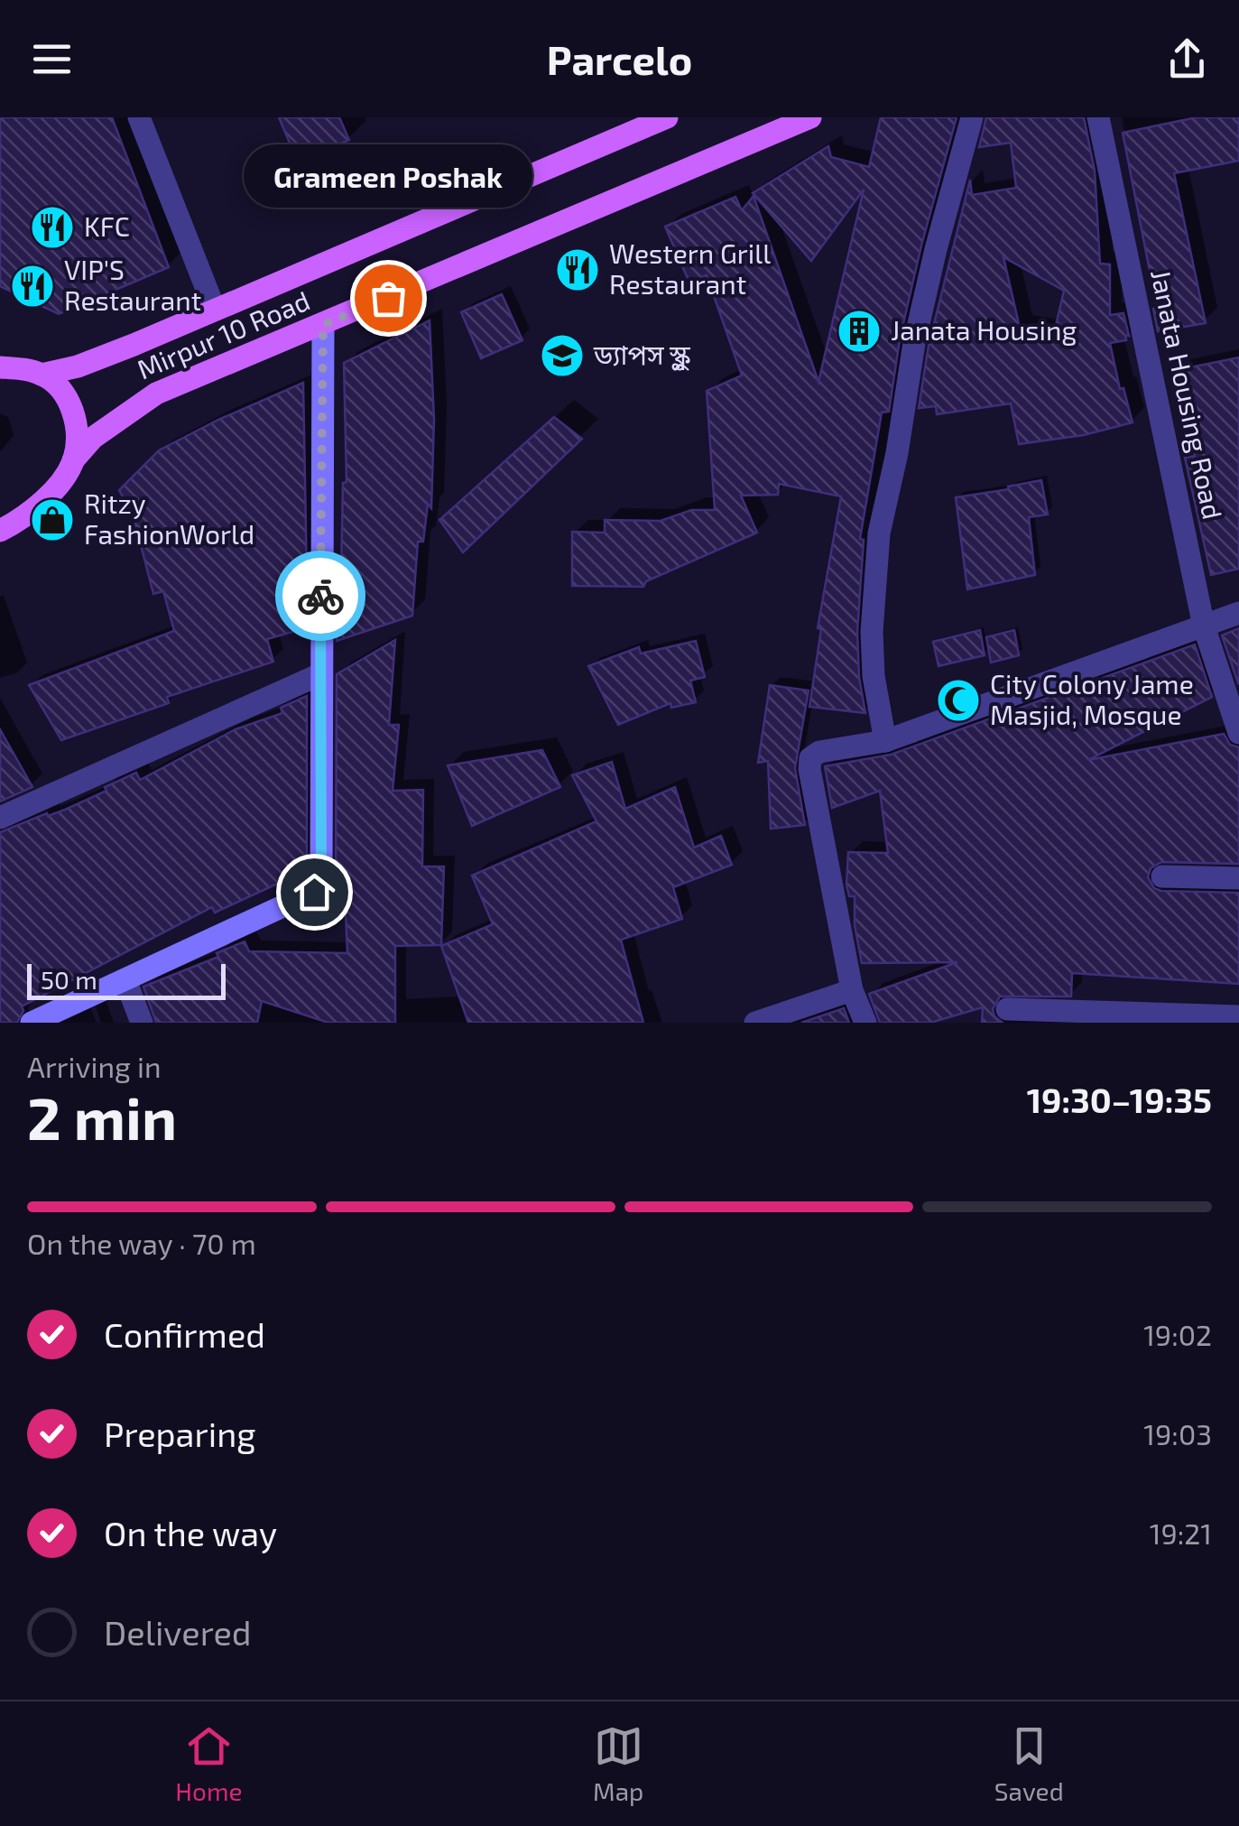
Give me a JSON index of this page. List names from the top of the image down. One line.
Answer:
{"streets":{"main road":["Mirpur 10 Road"],"street":["Janata Housing Road"]},"places":{"restaurant":["KFC","Western Grill Restaurant","VIP'S Restaurant"],"other":["Grameen Poshak"],"building":["Janata Housing"],"school or university":["ড্যাপস স্কুল"],"shop":["Ritzy FashionWorld"],"mosque":["City Colony Jame Masjid, Mosque"]},"scale_bar":"50 m","page":{"header":"Parcelo","bubble":"Grameen Poshak","scale":"50 m","heading":["2 min","Arriving in","19:30–19:35"],"bar":"On the way · 70 m","list":[["Confirmed","19:02"],["Preparing","19:03"],["On the way","19:21"],"Delivered"],"tabs":["Home","Map","Saved"]}}
